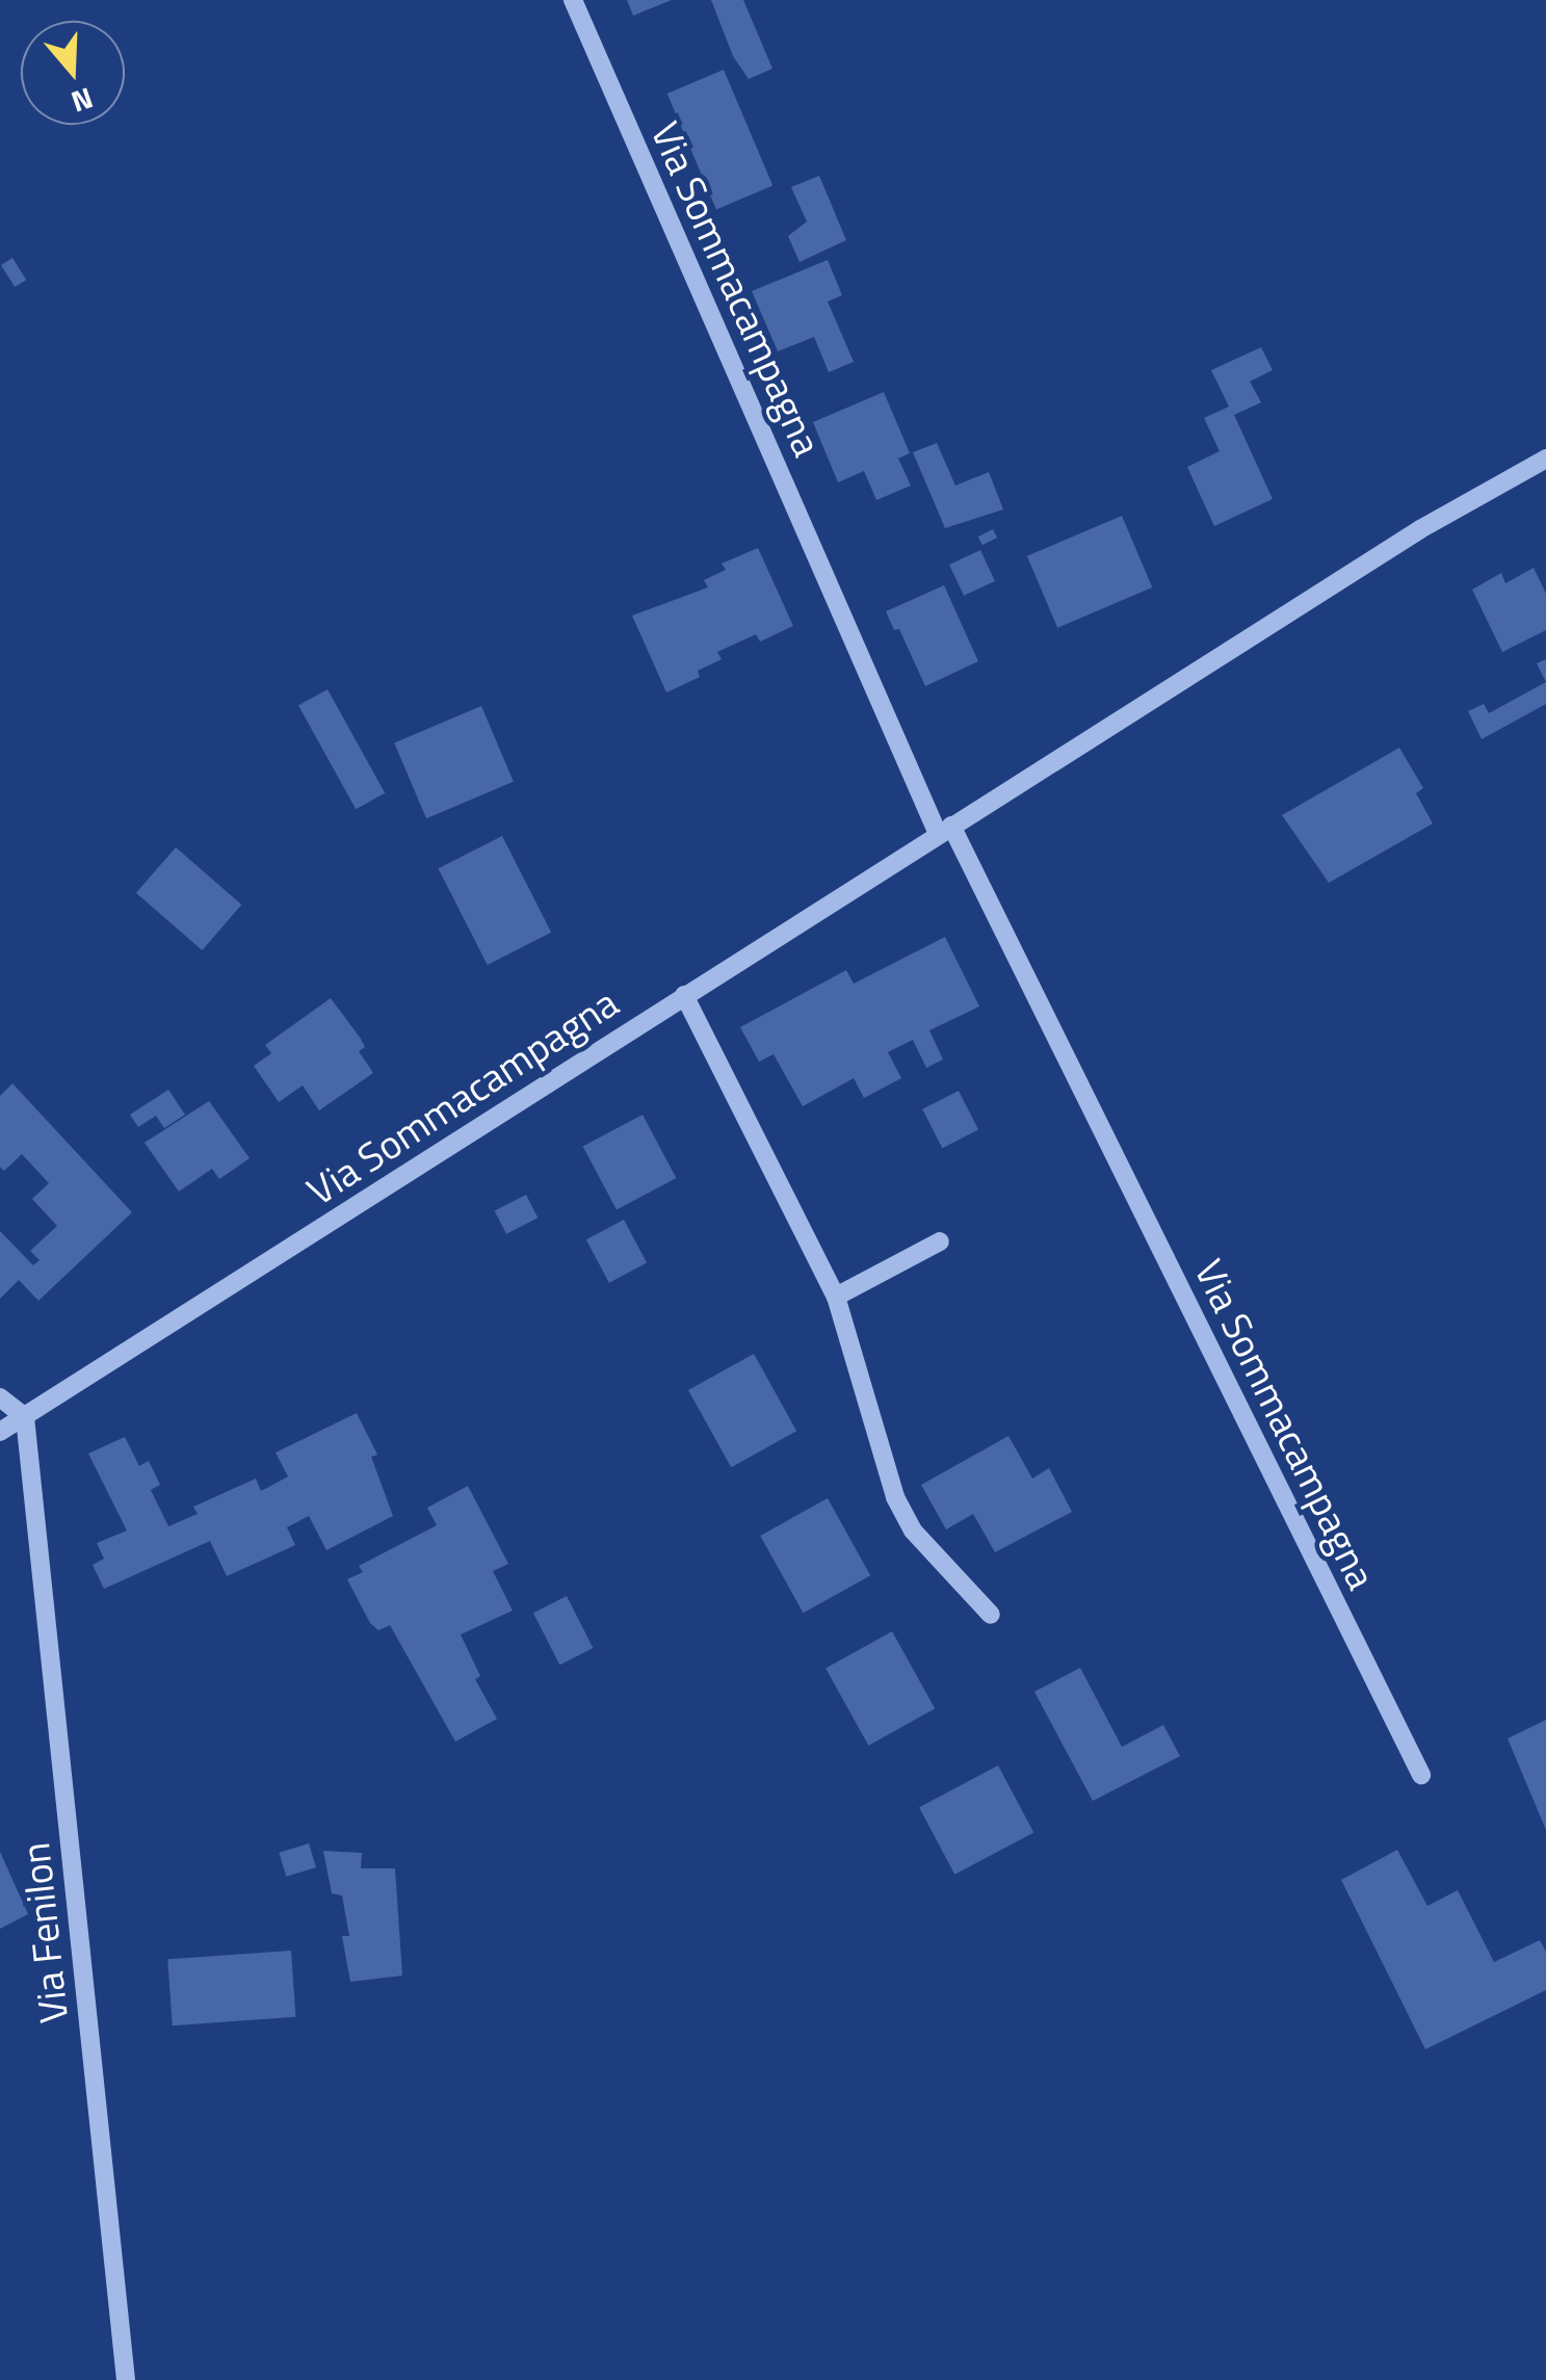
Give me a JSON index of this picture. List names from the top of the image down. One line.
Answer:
{"streets":{"street":["Via Sommacampagna","Via Fenilon"]},"crossings":[["Via Sommacampagna","Via Fenilon"]],"north":"bottom"}
